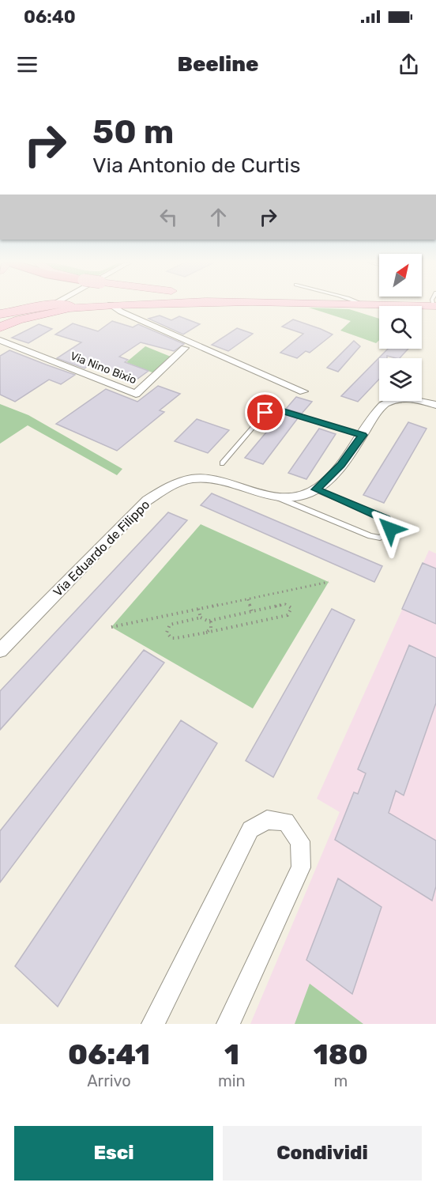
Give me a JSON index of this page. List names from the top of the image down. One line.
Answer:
{"streets":{"street":["Via Nino Bixio","Via Eduardo de Filippo"]},"north":"top right","page":{"status":"06:40","header":"Beeline","turn":["50 m","Via Antonio de Curtis"],"eta":["06:41","Arrivo","1","min","180","m"],"buttons":["Esci","Condividi"]}}
